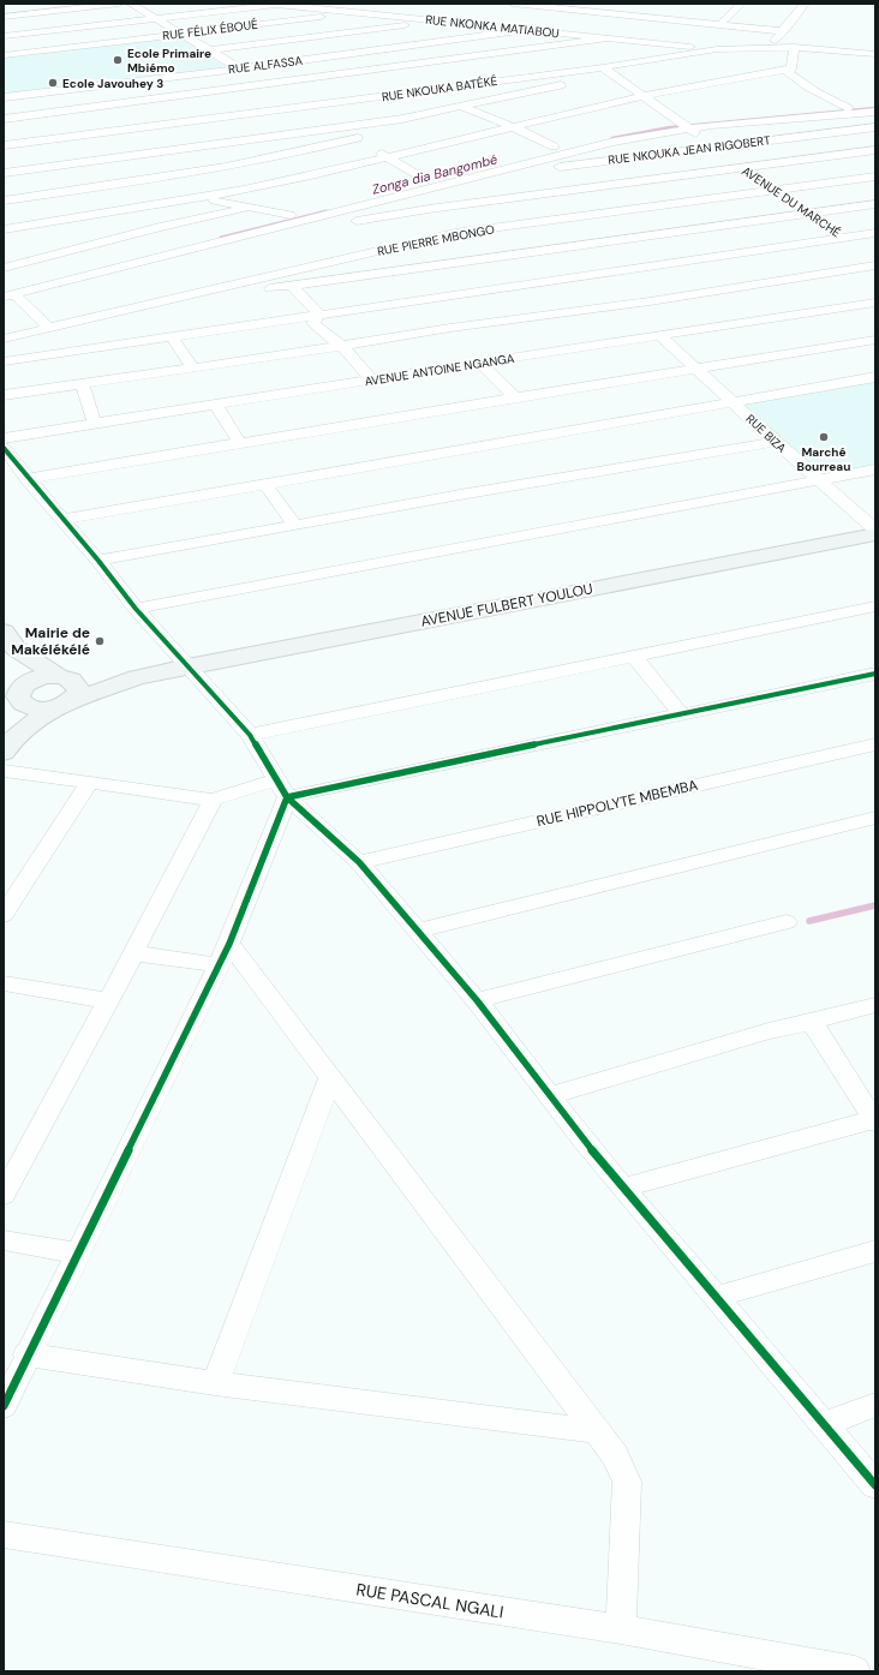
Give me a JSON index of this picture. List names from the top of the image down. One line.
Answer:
{"streets":{"main road":["AVENUE FULBERT YOULOU"],"street":["RUE NKONKA MATIABOU","RUE FÉLIX ÉBOUÉ","RUE ALFASSA","RUE NKOUKA BATÉKÉ","RUE NKOUKA JEAN RIGOBERT","AVENUE DU MARCHÉ","RUE PIERRE MBONGO","AVENUE ANTOINE NGANGA","RUE BIZA","RUE HIPPOLYTE MBEMBA","RUE PASCAL NGALI"]},"crossings":[["RUE NKONKA MATIABOU","RUE FÉLIX ÉBOUÉ"],["RUE NKONKA MATIABOU","RUE ALFASSA"],["RUE NKONKA MATIABOU","RUE NKOUKA BATÉKÉ"],["RUE NKOUKA BATÉKÉ","AVENUE DU MARCHÉ"],["RUE NKOUKA JEAN RIGOBERT","AVENUE DU MARCHÉ"],["AVENUE DU MARCHÉ","RUE PIERRE MBONGO"],["AVENUE ANTOINE NGANGA","RUE BIZA"]],"water":["Zonga dia Bangombé"],"places":["Ecole Primaire Mbiémo","Ecole Javouhey 3","Marché Bourreau","Mairie de Makélékélé"]}
